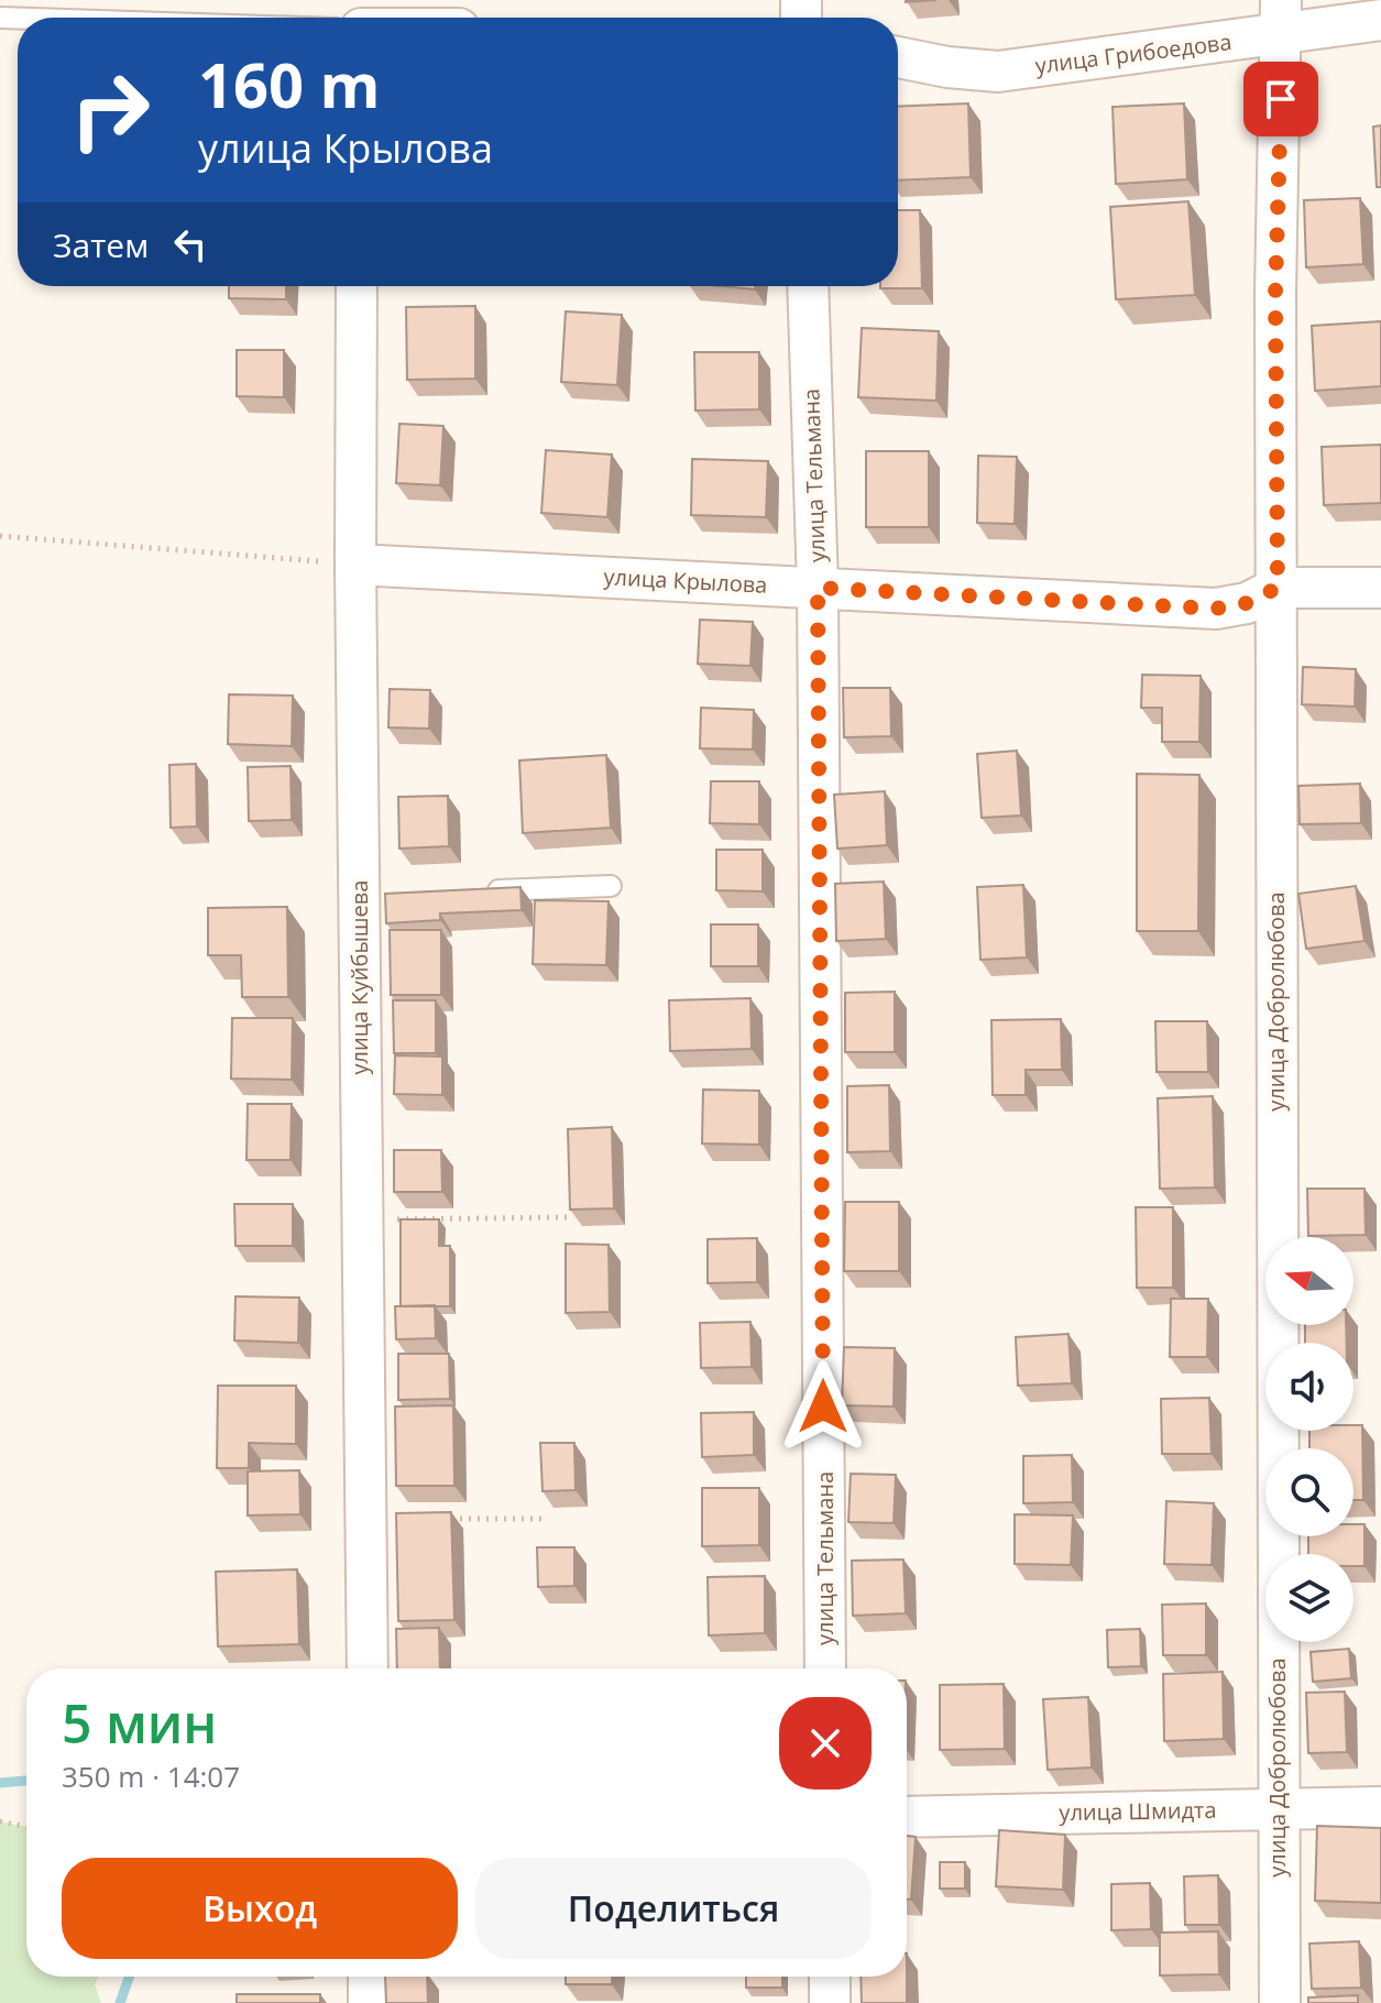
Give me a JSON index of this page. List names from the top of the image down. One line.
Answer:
{"streets":{"street":["улица Грибоедова","улица Тельмана","улица Крылова","улица Куйбышева","улица Добролюбова","улица Шмидта"]},"crossings":[["улица Грибоедова","улица Добролюбова"],["улица Тельмана","улица Крылова"],["улица Крылова","улица Куйбышева"],["улица Крылова","улица Добролюбова"],["улица Добролюбова","улица Шмидта"]],"north":"left","page":{"turn":["160 m","улица Крылова"],"then":"Затем","heading":["5 мин","350 m · 14:07"],"buttons":["Выход","Поделиться"]}}
